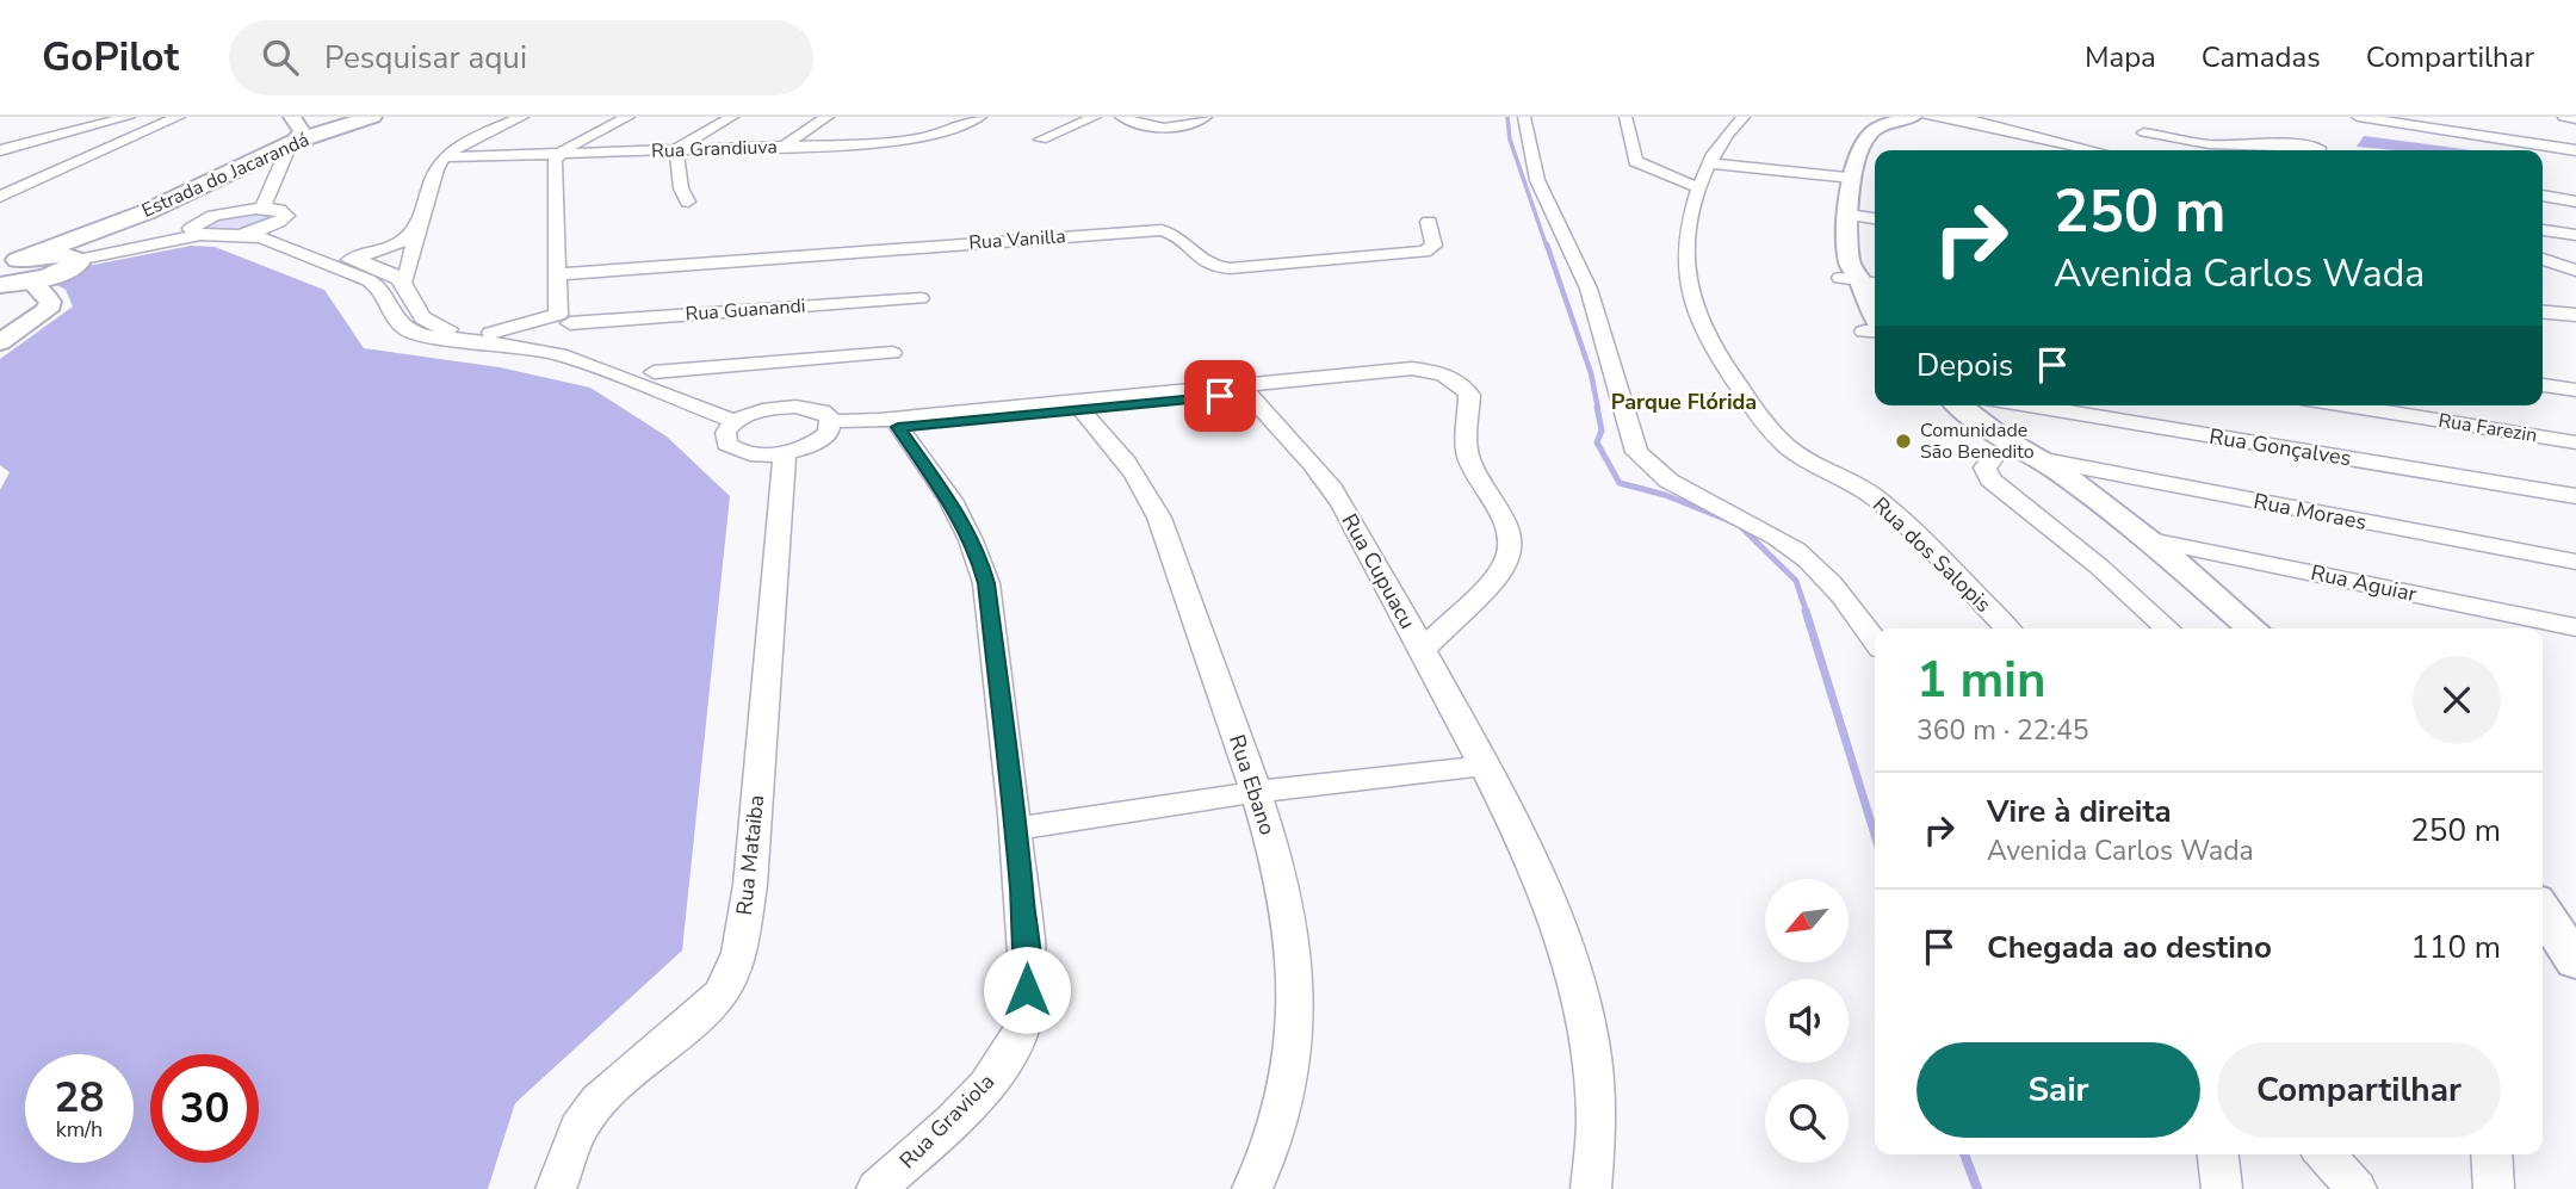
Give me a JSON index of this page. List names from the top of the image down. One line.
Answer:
{"streets":{"main road":["Estrada do Jacarandá"],"street":["Rua Grandiuva","Rua Vanilla","Rua Guanandi","Rua Farezin","Rua Gonçalves","Rua Moraes","Rua dos Salopis","Rua Cupuacu","Rua Aguiar","Rua Ebano","Rua Mataiba","Rua Graviola"]},"districts":["Parque Flórida"],"places":["Comunidade São Benedito"],"north":"bottom left","page":{"header":"GoPilot","search":"Pesquisar aqui","nav":["Mapa","Camadas","Compartilhar"],"turn":["250 m","Avenida Carlos Wada"],"then":"Depois","heading":["1 min","360 m · 22:45"],"list":[{"name":"Vire à direita","note":"Avenida Carlos Wada","value":"250 m"},{"name":"Chegada ao destino","value":"110 m"}],"buttons":["Sair","Compartilhar"],"speed":"28 km/h","limit":"30"}}
